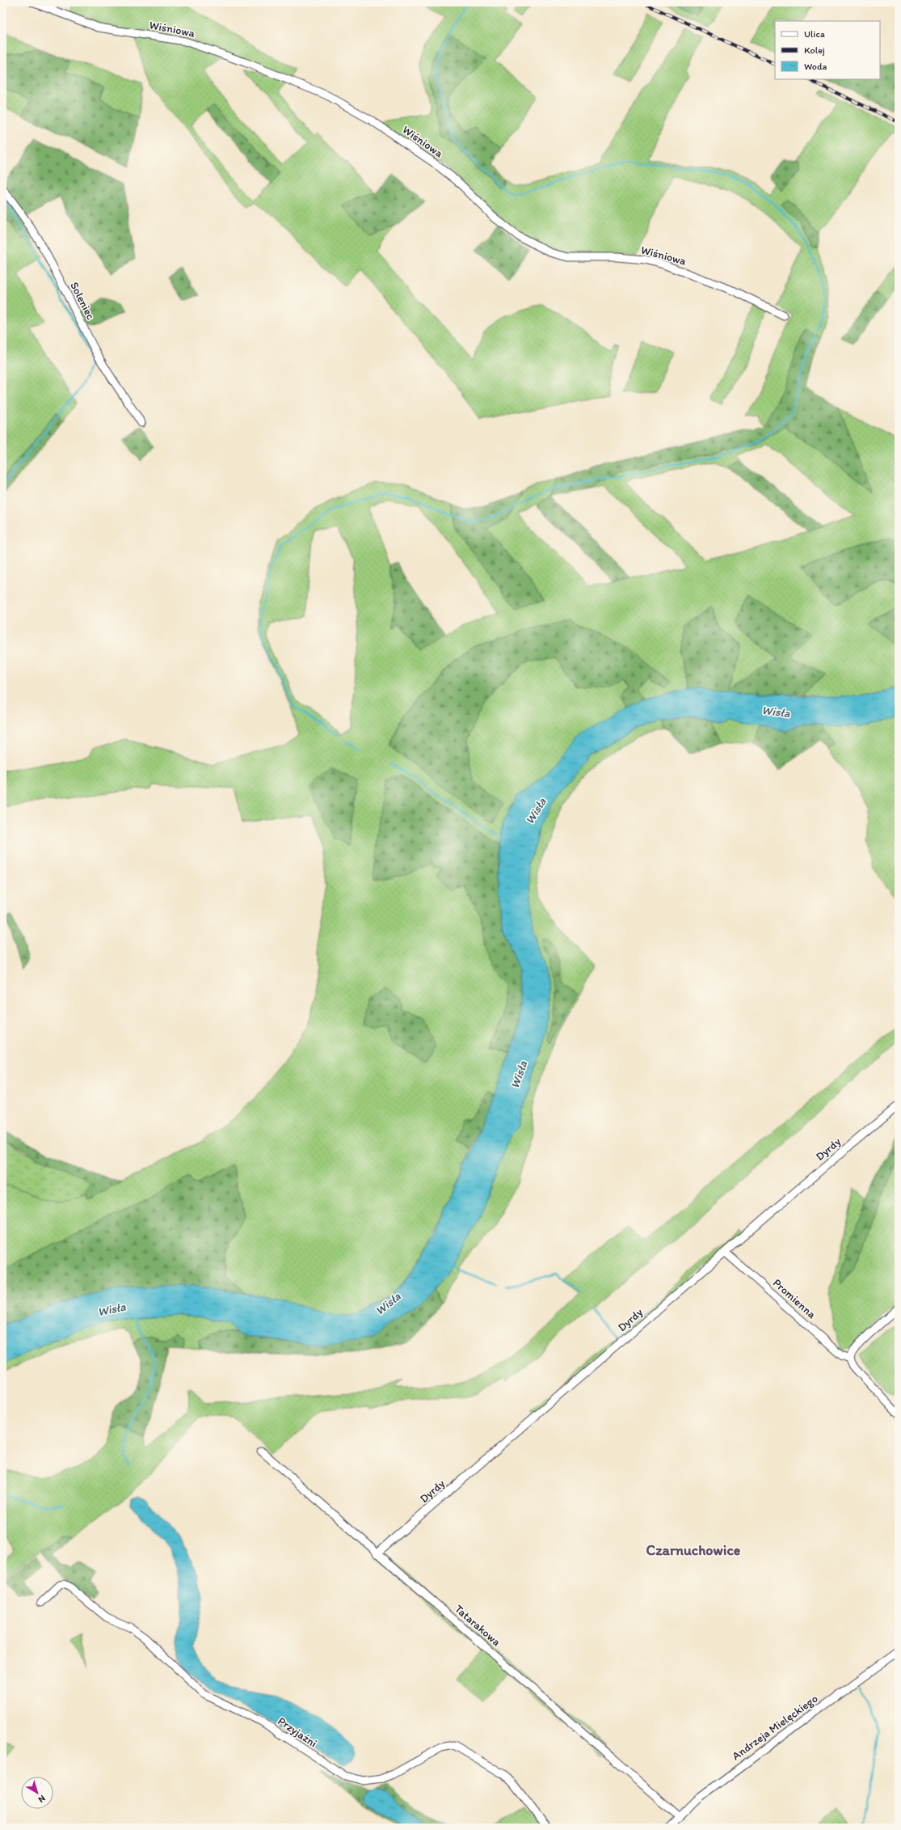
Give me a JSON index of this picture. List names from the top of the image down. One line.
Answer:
{"streets":{"street":["Wiśniowa","Soleniec","Dyrdy","Promienna","Tatarakowa","Andrzeja Mielęckiego","Przyjaźni"]},"crossings":[["Dyrdy","Promienna"],["Dyrdy","Tatarakowa"],["Tatarakowa","Andrzeja Mielęckiego"]],"districts":["Czarnuchowice"],"water":["Wisła"],"legend":["Ulica","Kolej","Woda"],"north":"bottom right"}
